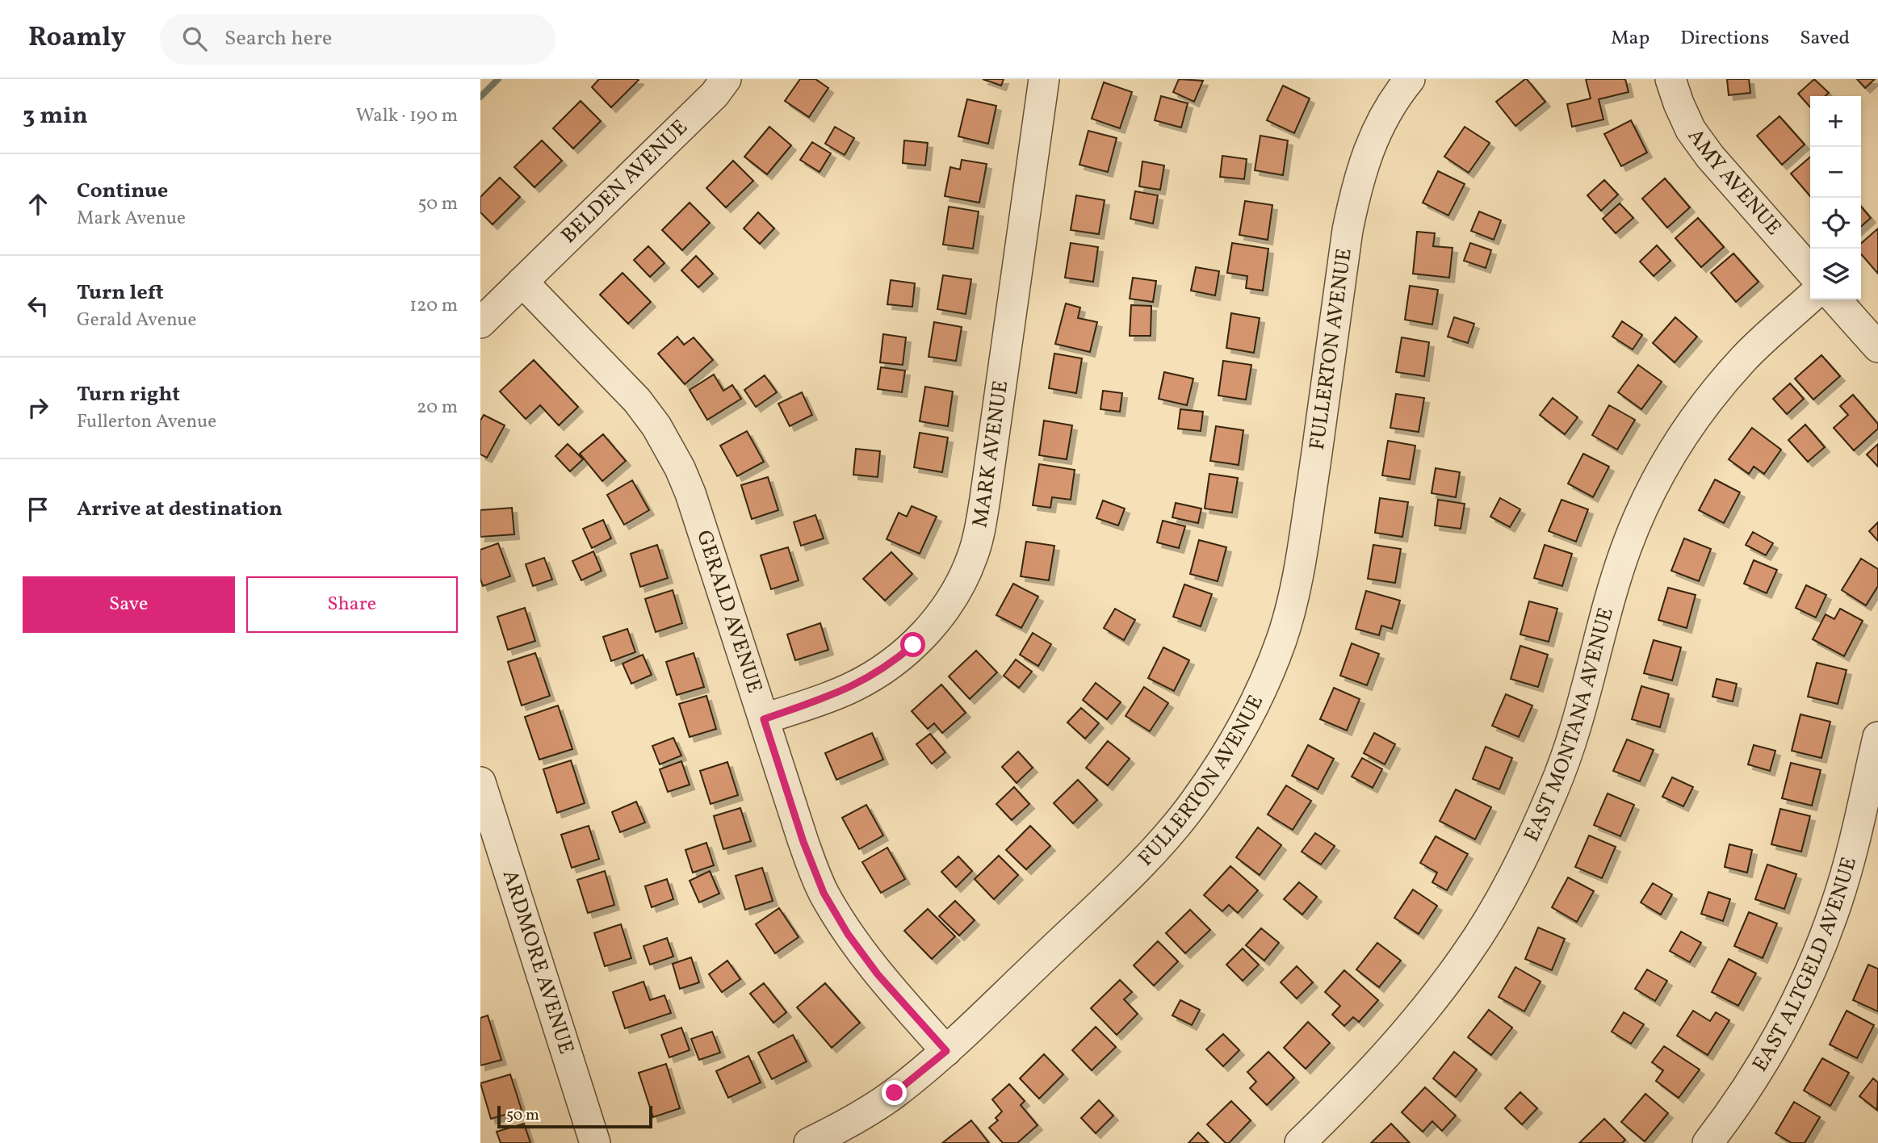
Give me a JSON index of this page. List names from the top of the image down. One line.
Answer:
{"streets":{"street":["BELDEN AVENUE","AMY AVENUE","FULLERTON AVENUE","MARK AVENUE","GERALD AVENUE","EAST MONTANA AVENUE","EAST ALTGELD AVENUE","ARDMORE AVENUE"]},"crossings":[["BELDEN AVENUE","GERALD AVENUE"],["FULLERTON AVENUE","GERALD AVENUE"],["MARK AVENUE","GERALD AVENUE"]],"scale_bar":"50 m","page":{"header":"Roamly","search":"Search here","nav":["Map","Directions","Saved"],"heading":["3 min","Walk · 190 m"],"map_buttons":["+","−"],"list":[["Continue","Mark Avenue","50 m"],["Turn left","Gerald Avenue","120 m"],["Turn right","Fullerton Avenue","20 m"],"Arrive at destination"],"buttons":["Save","Share"],"scale":"50 m"}}
